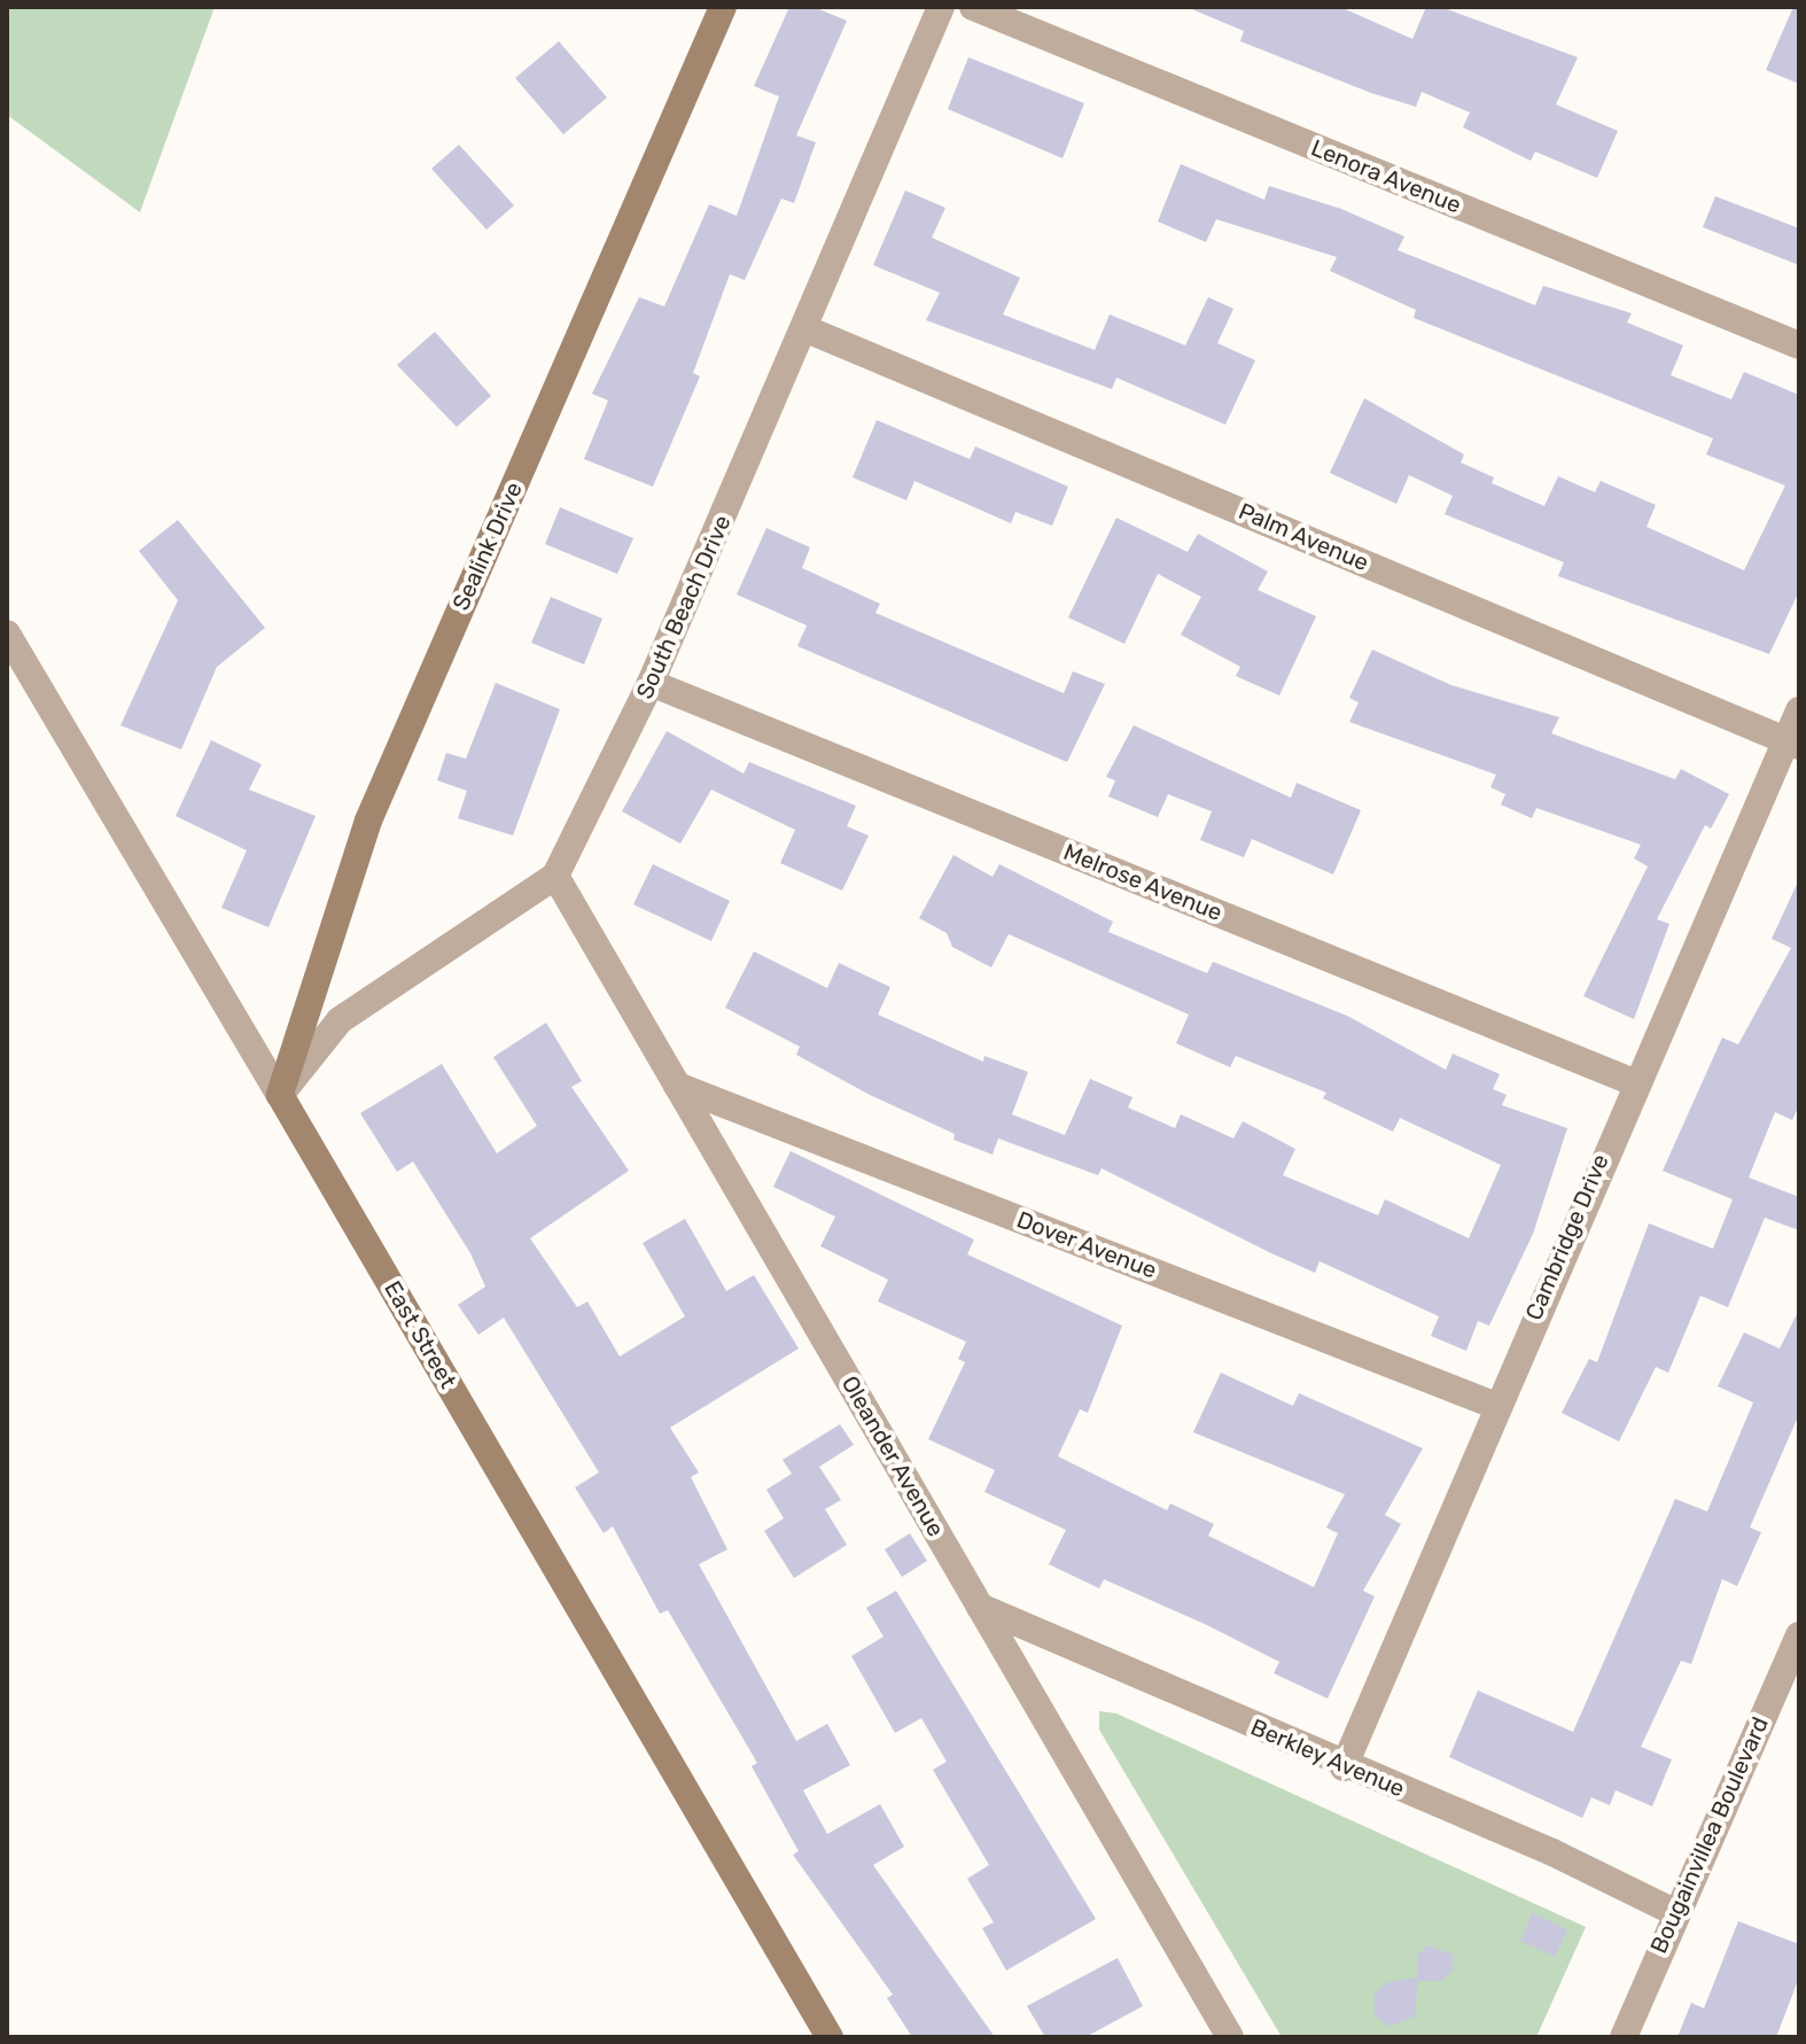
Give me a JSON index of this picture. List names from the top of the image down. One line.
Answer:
{"streets":{"main road":["Sealink Drive","East Street"],"street":["Lenora Avenue","Palm Avenue","South Beach Drive","Melrose Avenue","Cambridge Drive","Dover Avenue","Oleander Avenue","Berkley Avenue","Bougainvillea Boulevard"]},"crossings":[["Palm Avenue","South Beach Drive"],["Palm Avenue","Cambridge Drive"],["Sealink Drive","South Beach Drive"],["Sealink Drive","East Street"],["South Beach Drive","Melrose Avenue"],["South Beach Drive","East Street"],["South Beach Drive","Oleander Avenue"],["Melrose Avenue","Cambridge Drive"],["Cambridge Drive","Dover Avenue"],["Cambridge Drive","Berkley Avenue"],["Dover Avenue","Oleander Avenue"],["Oleander Avenue","Berkley Avenue"],["Berkley Avenue","Bougainvillea Boulevard"]]}
